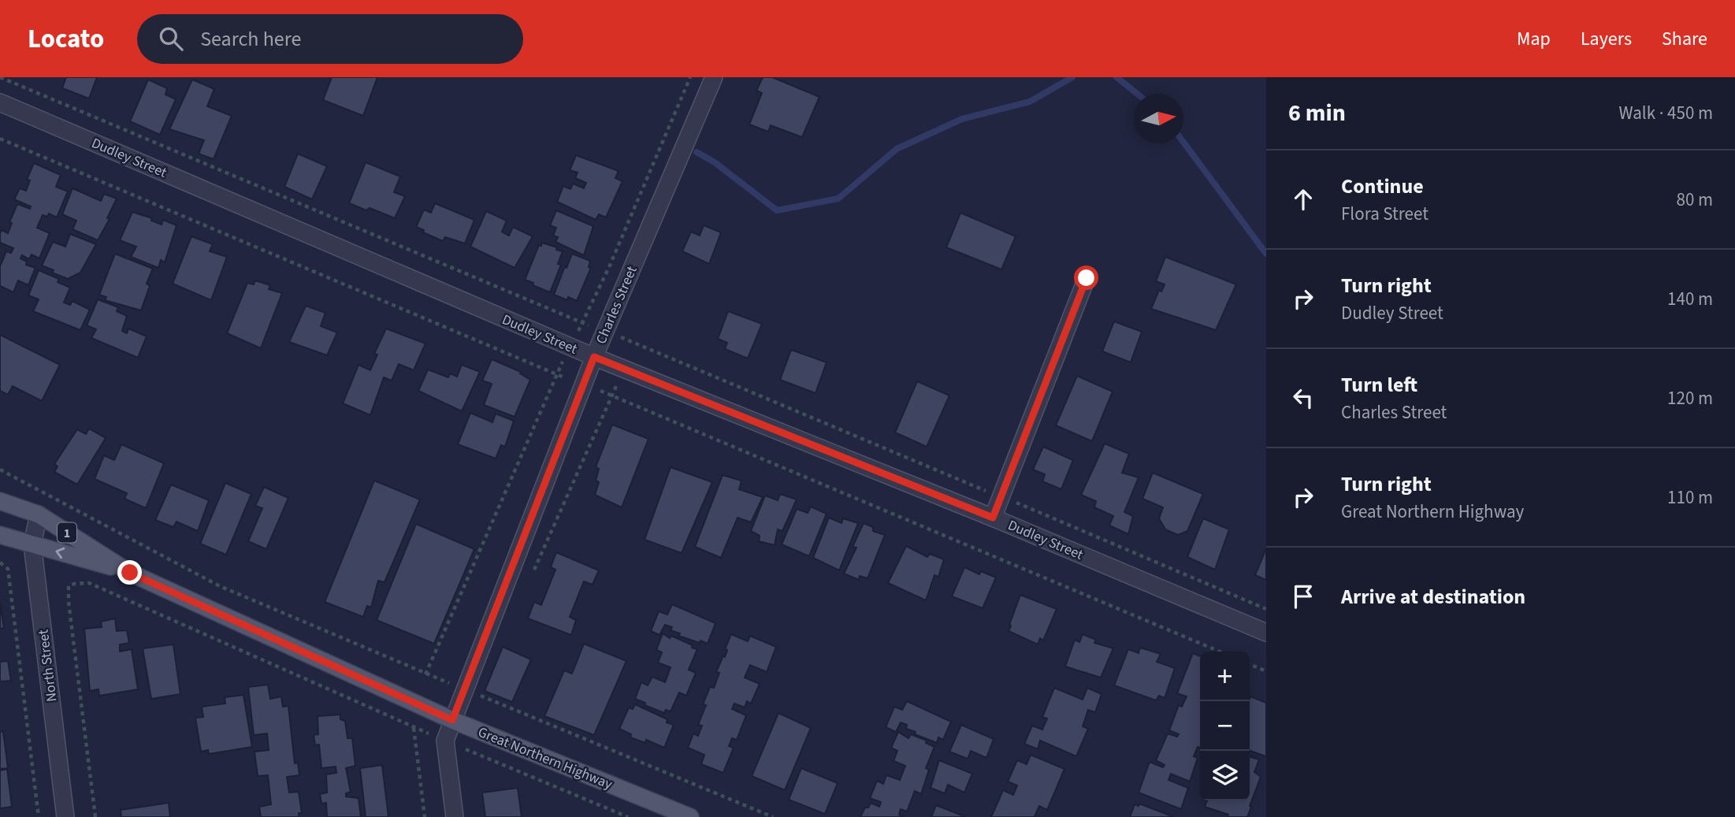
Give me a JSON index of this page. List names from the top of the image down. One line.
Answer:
{"streets":{"main road":["1","Great Northern Highway"],"street":["Dudley Street","Charles Street","North Street"]},"crossings":[["Dudley Street","Charles Street"],["Charles Street","Great Northern Highway"],["North Street","Great Northern Highway"]],"north":"right","page":{"header":"Locato","search":"Search here","nav":["Map","Layers","Share"],"heading":["6 min","Walk · 450 m"],"list":[["Continue","Flora Street","80 m"],["Turn right","Dudley Street","140 m"],["Turn left","Charles Street","120 m"],["Turn right","Great Northern Highway","110 m"],"Arrive at destination"],"map_buttons":["+","−"]}}
